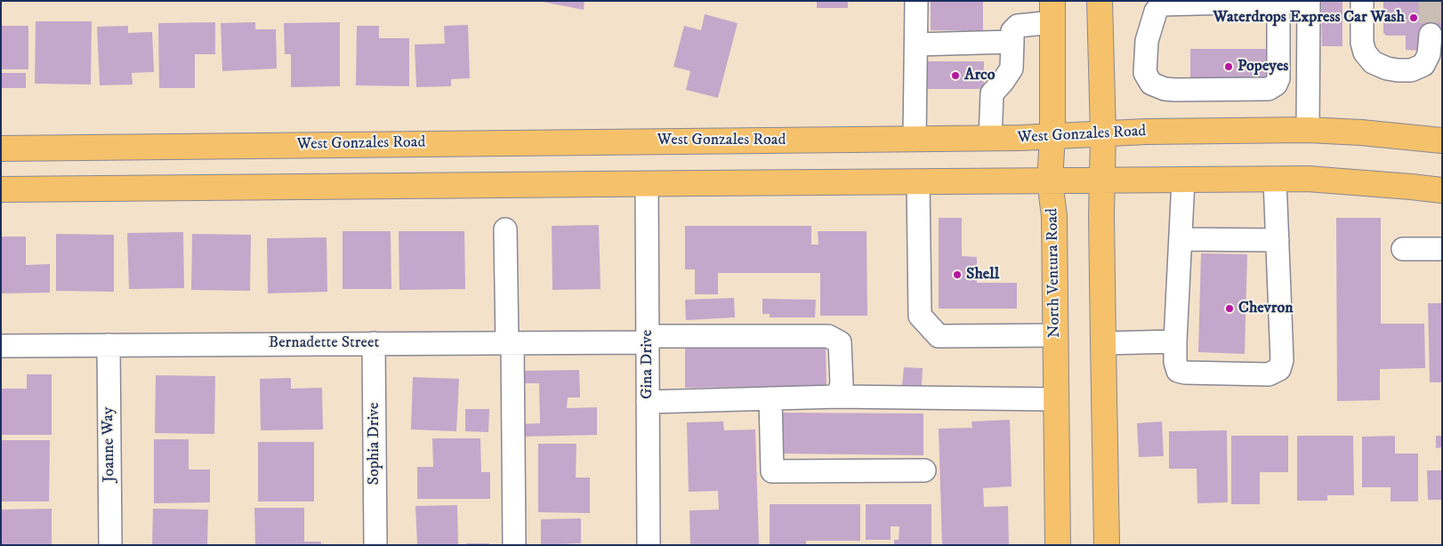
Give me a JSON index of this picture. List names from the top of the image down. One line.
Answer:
{"streets":{"main road":["West Gonzales Road","North Ventura Road"],"street":["Bernadette Street","Gina Drive","Sophia Drive","Joanne Way"]},"crossings":[["West Gonzales Road","North Ventura Road"],["Bernadette Street","Gina Drive"],["Bernadette Street","Sophia Drive"],["Bernadette Street","Joanne Way"]],"places":["Waterdrops Express Car Wash","Popeyes","Arco","Shell","Chevron"]}
